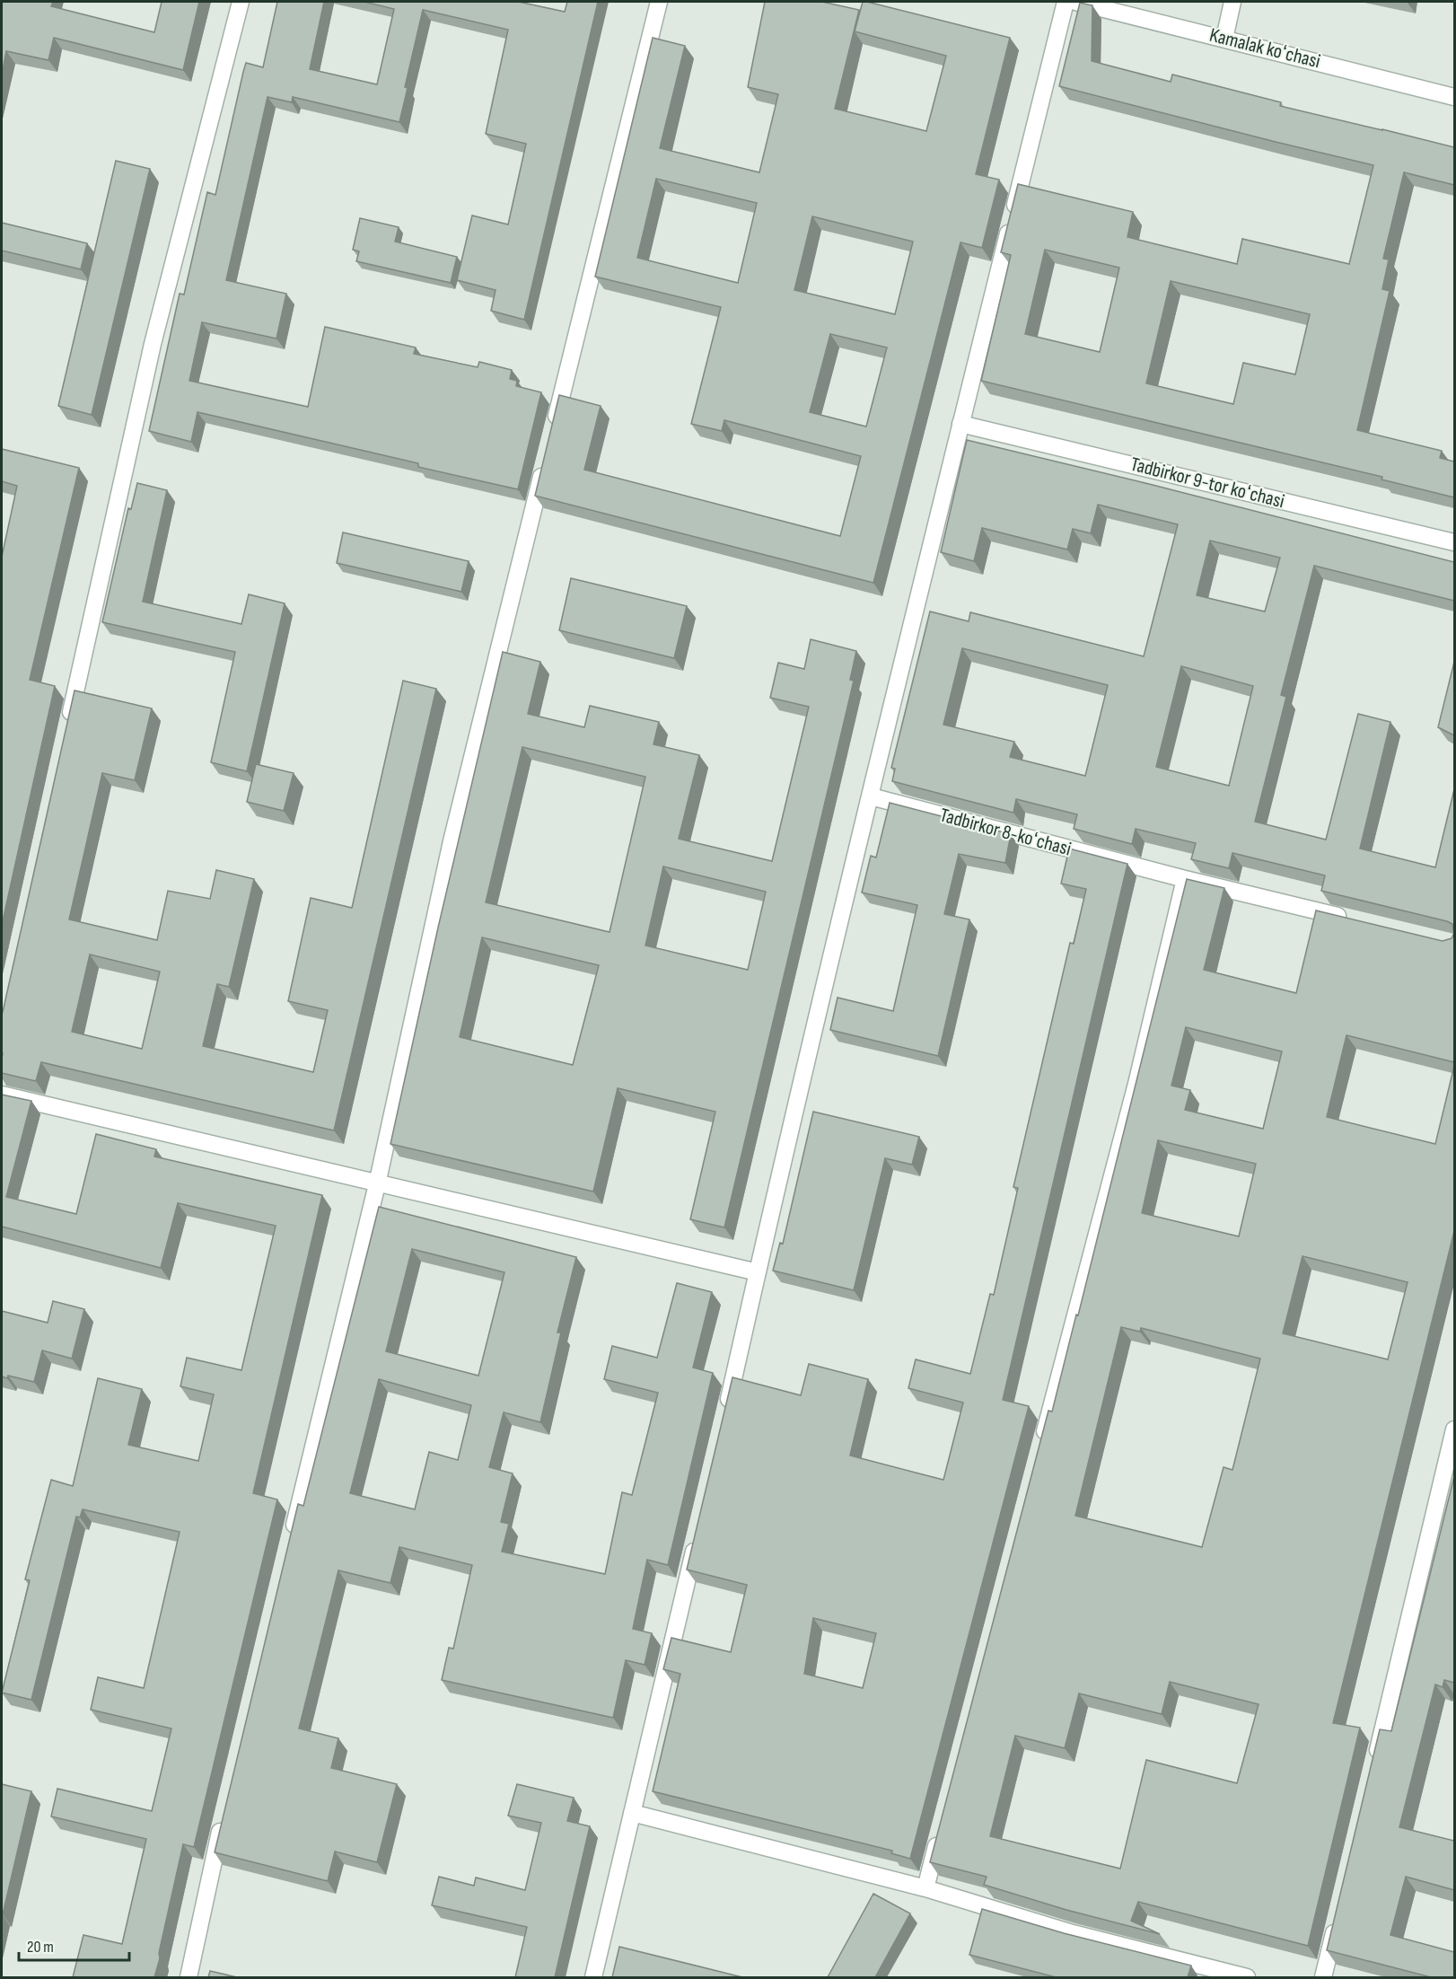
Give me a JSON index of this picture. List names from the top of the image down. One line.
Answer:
{"streets":{"street":["Kamalak koʻchasi","Tadbirkor 9-tor koʻchasi","Tadbirkor 8-koʻchasi"]},"scale_bar":"20 m"}
